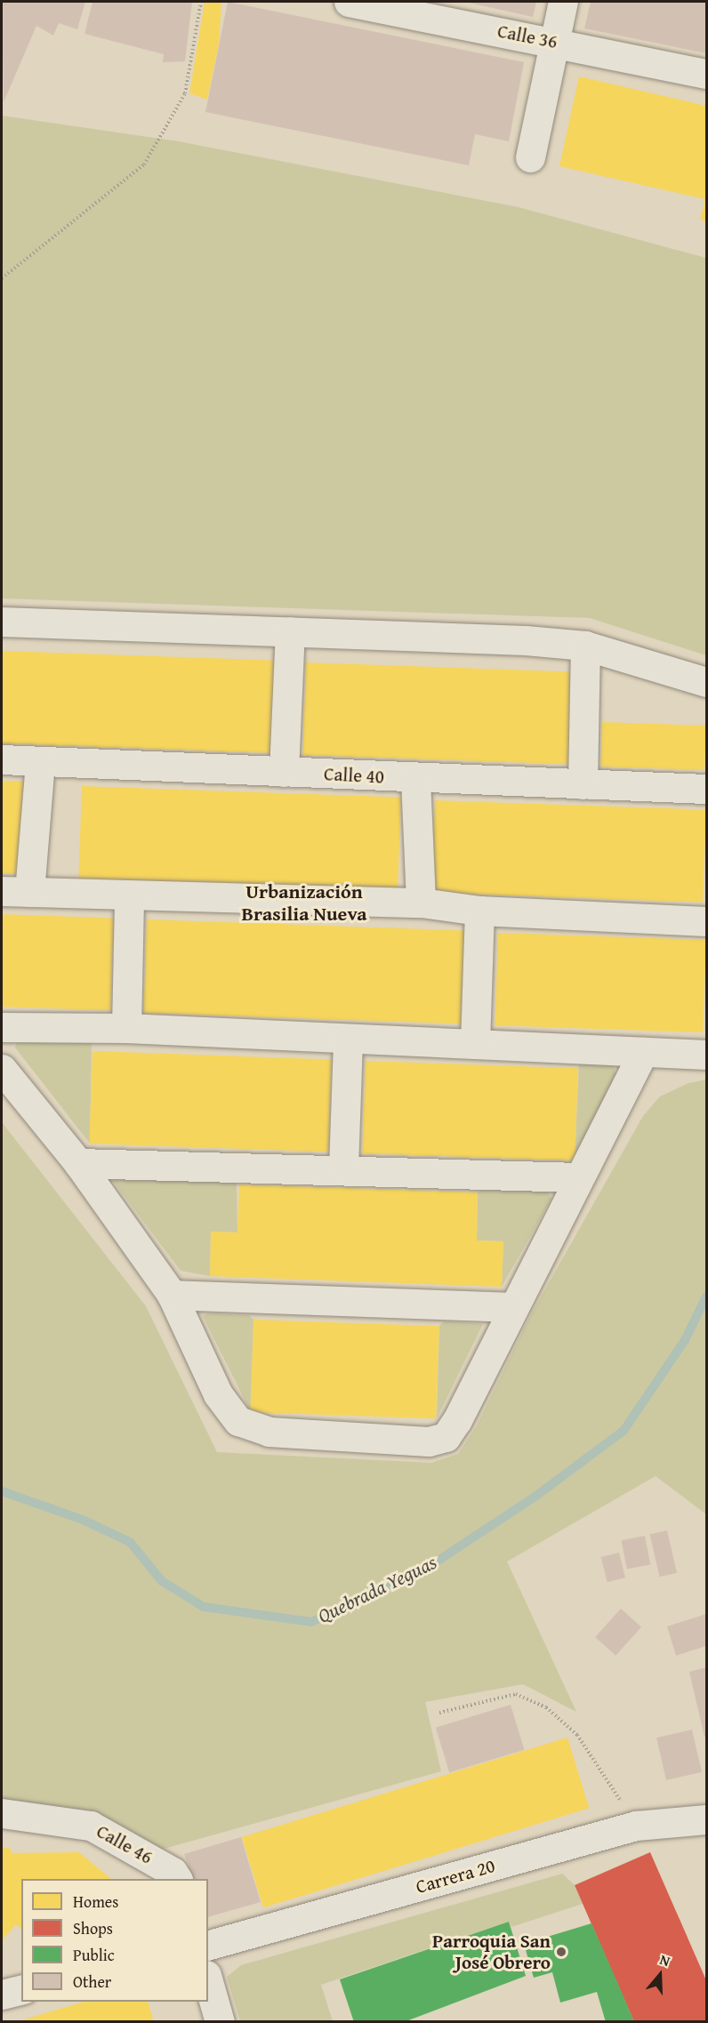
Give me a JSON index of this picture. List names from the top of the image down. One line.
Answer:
{"streets":{"street":["Calle 36","Calle 40","Calle 46","Carrera 20"]},"districts":["Urbanización Brasilia Nueva"],"water":["Quebrada Yeguas"],"places":["Parroquia San José Obrero"],"legend":["Homes","Shops","Public","Other"],"north":"top"}
